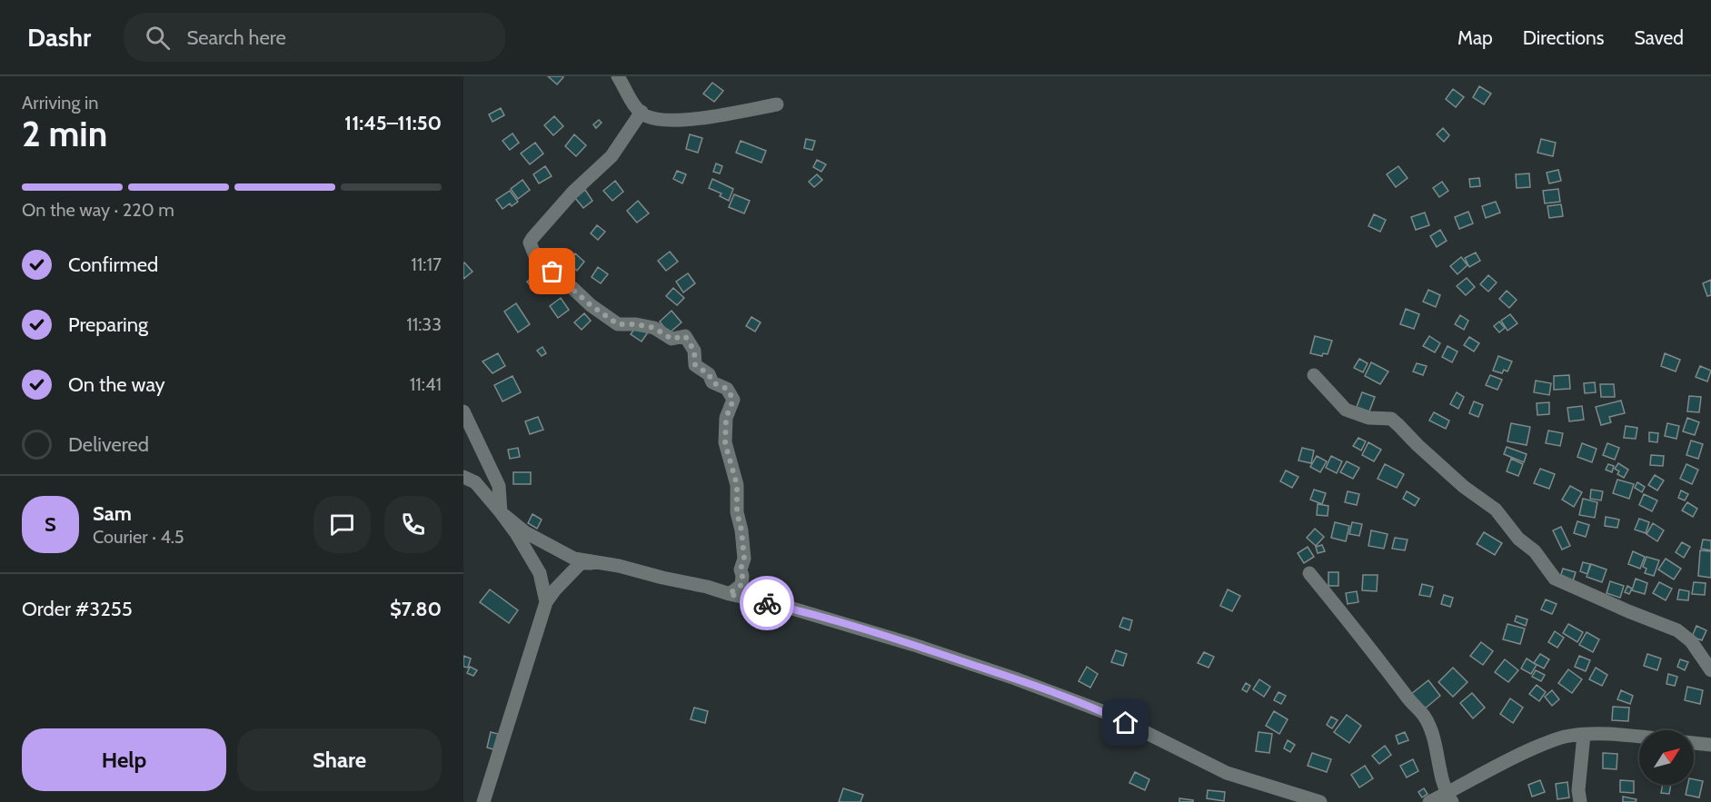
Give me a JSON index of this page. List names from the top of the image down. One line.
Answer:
{"north":"top right","page":{"header":"Dashr","search":"Search here","nav":["Map","Directions","Saved"],"heading":["2 min","Arriving in","11:45–11:50"],"panel":["Sam","Courier · 4.5","Order #3255","$7.80"],"bar":"On the way · 220 m","list":[["Confirmed","11:17"],["Preparing","11:33"],["On the way","11:41"],"Delivered"],"round":"S","buttons":["Help","Share"]}}
